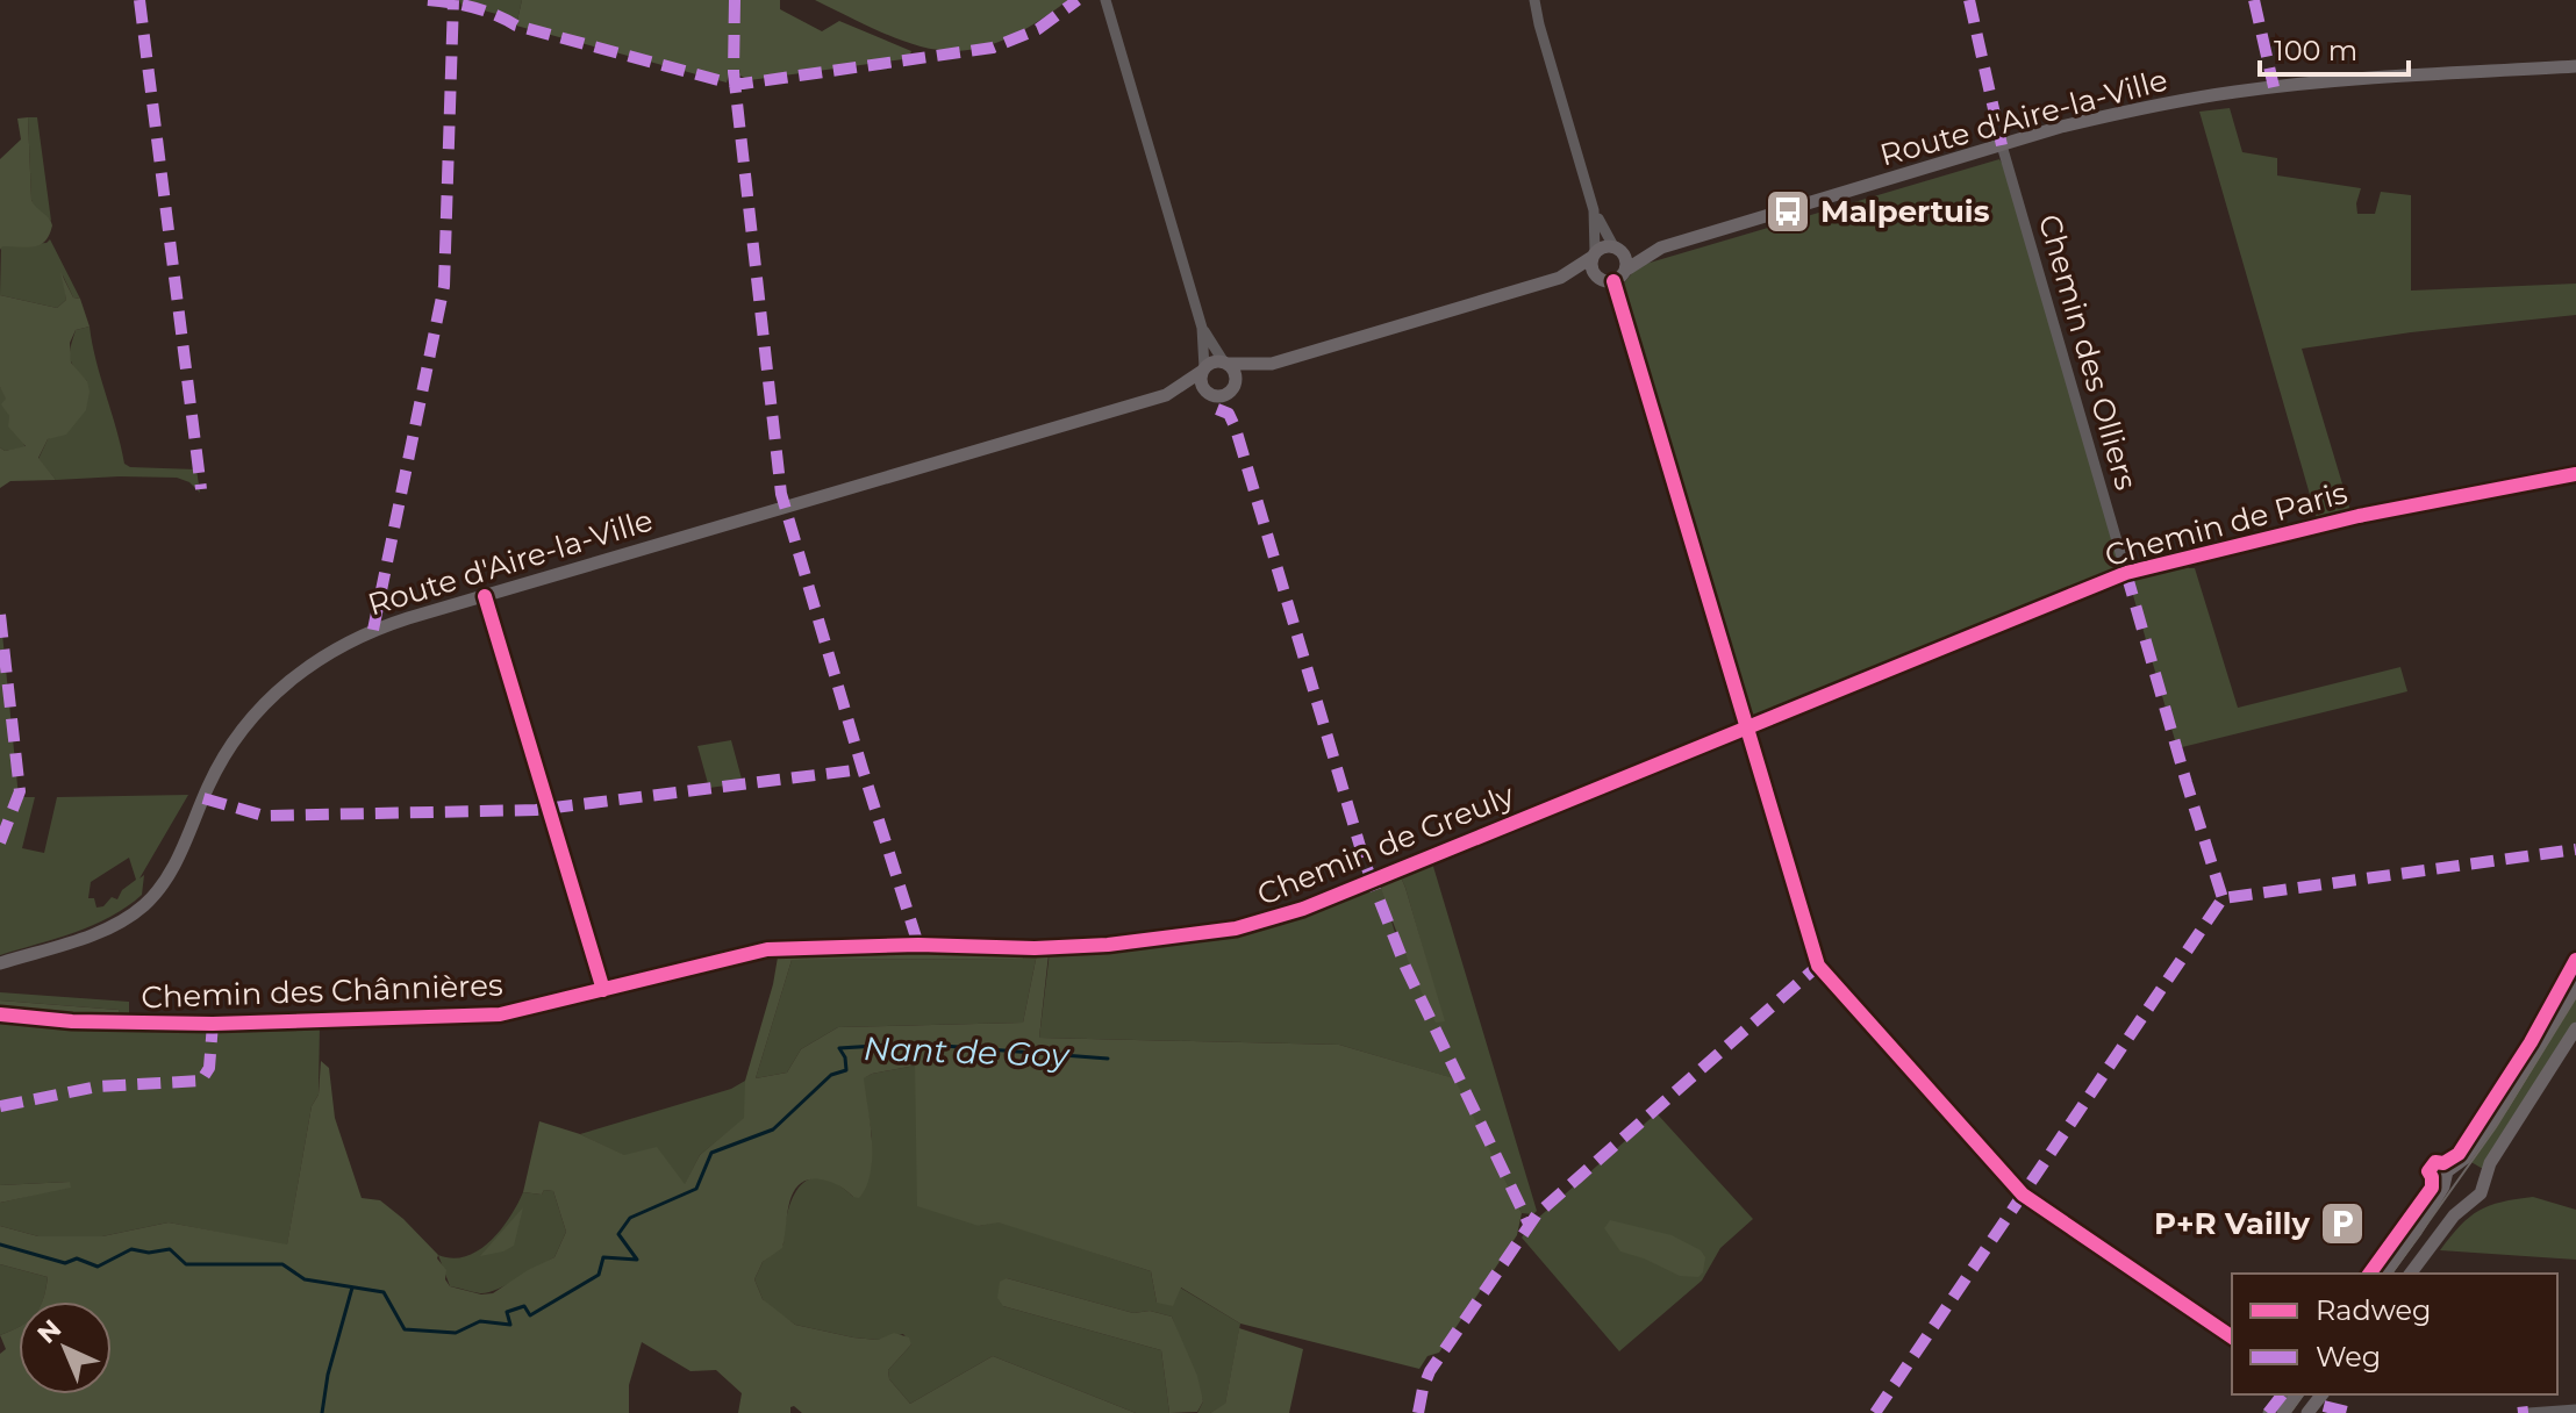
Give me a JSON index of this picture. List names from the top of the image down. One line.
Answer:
{"streets":{"main road":["Route d'Aire-la-Ville"],"street":["Chemin des Olliers"],"cycle path":["Chemin de Paris"]},"crossings":[["Route d'Aire-la-Ville","Chemin des Olliers"]],"water":["Nant de Goy"],"places":{"bus stop":["Malpertuis"],"parking":["P+R Vailly"]},"legend":["Radweg","Weg"],"scale_bar":"100 m","north":"top left"}
